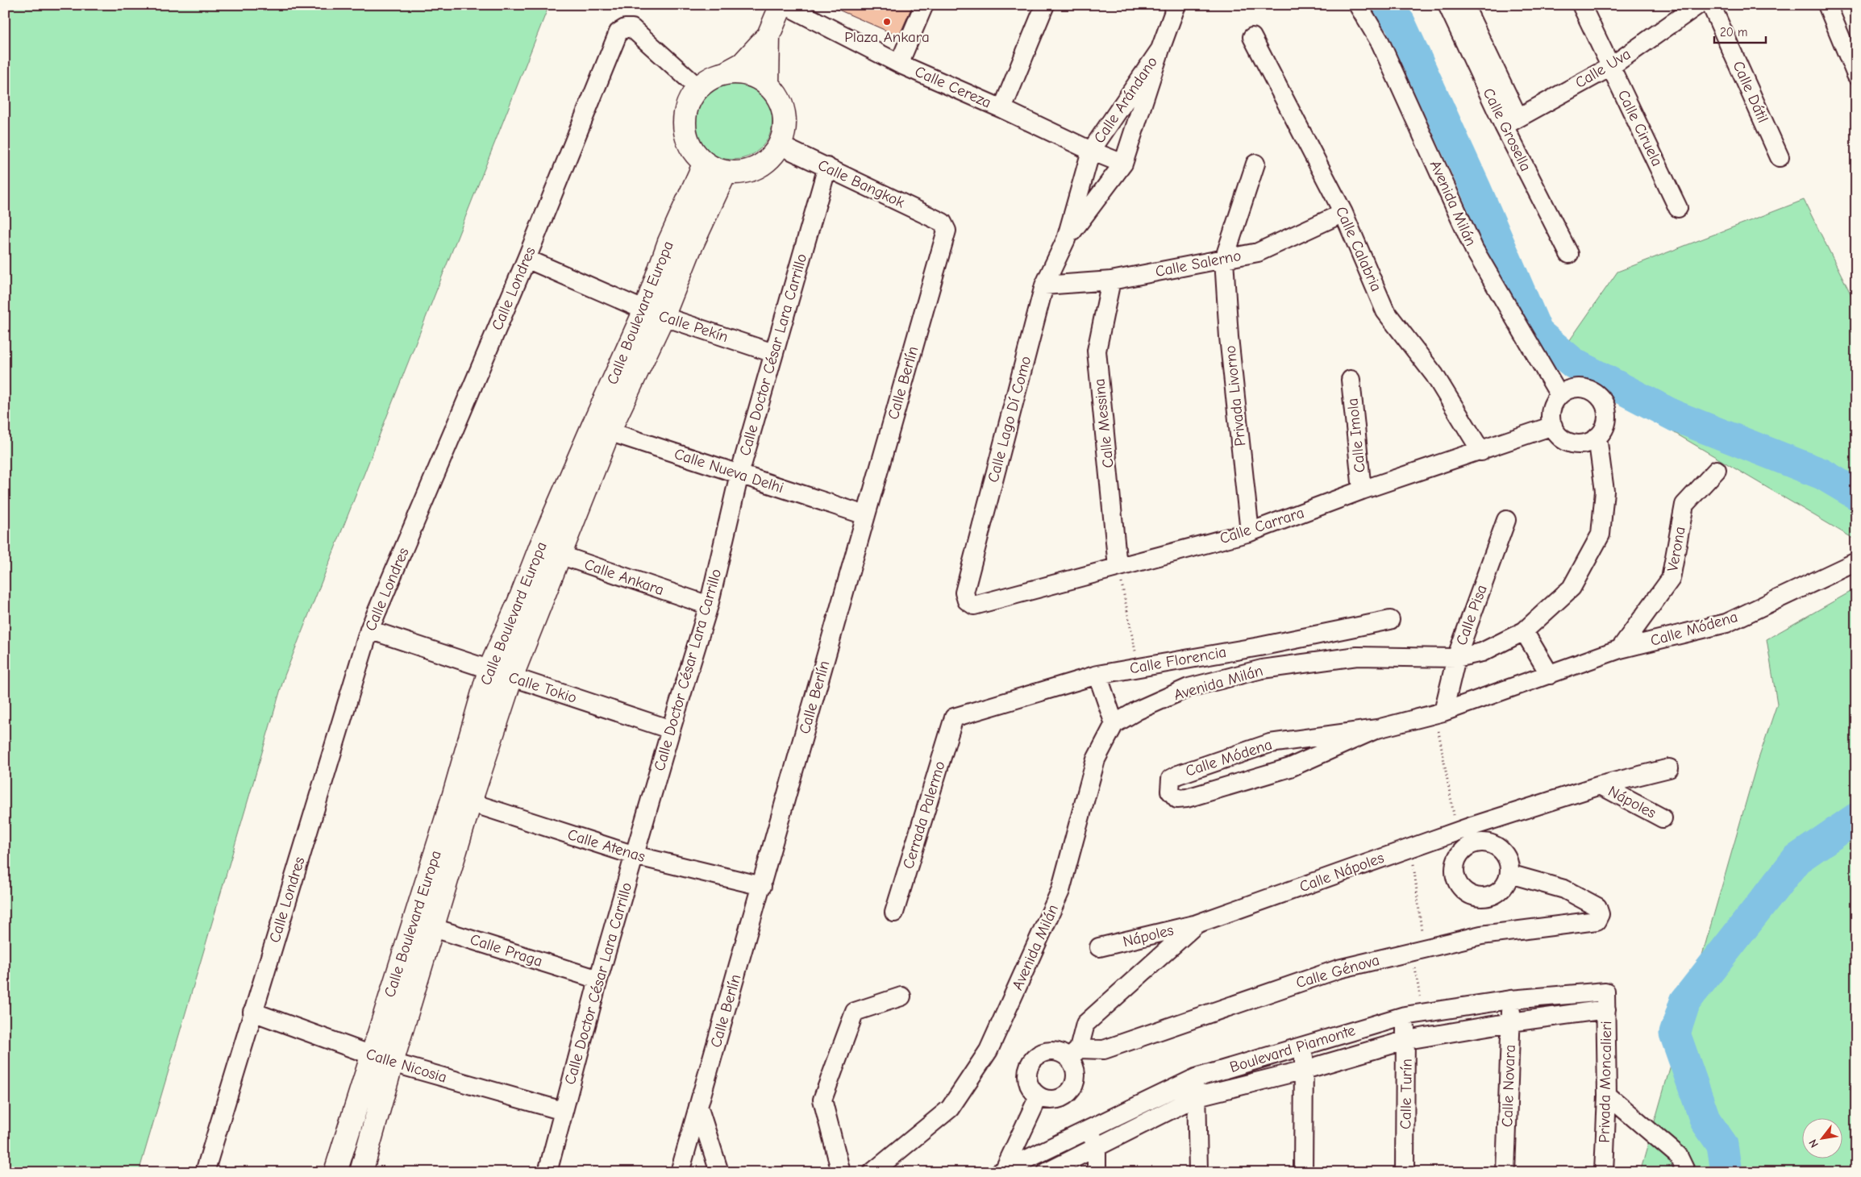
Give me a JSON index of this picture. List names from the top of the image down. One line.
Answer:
{"streets":{"main road":["Calle Boulevard Europa"],"street":["Calle Uva","Calle Cereza","Calle Dátil","Calle Arándano","Calle Ciruela","Calle Grosella","Calle Bangkok","Avenida Milán","Calle Calabria","Calle Salerno","Calle Londres","Calle Pekín","Calle Doctor César Lara Carrillo","Calle Berlín","Privada Livorno","Calle Lago Dí Como","Calle Messina","Calle Imola","Calle Nueva Delhi","Calle Carrara","Verona","Calle Ankara","Calle Pisa","Calle Módena","Calle Florencia","Calle Tokio","Nápoles","Cerrada Palermo","Calle Atenas","Calle Nápoles","Calle Praga","Calle Génova","Boulevard Piamonte","Calle Nicosia","Privada Moncalieri","Calle Novara","Calle Turín"]},"crossings":[["Calle Uva","Calle Ciruela"],["Calle Uva","Calle Grosella"],["Calle Cereza","Calle Arándano"],["Calle Cereza","Calle Lago Dí Como"],["Calle Arándano","Calle Lago Dí Como"],["Calle Bangkok","Calle Londres"],["Calle Bangkok","Calle Boulevard Europa"],["Calle Bangkok","Calle Doctor César Lara Carrillo"],["Calle Bangkok","Calle Berlín"],["Avenida Milán","Calle Carrara"],["Avenida Milán","Calle Pisa"],["Calle Calabria","Calle Salerno"],["Calle Calabria","Calle Carrara"],["Calle Salerno","Privada Livorno"],["Calle Salerno","Calle Lago Dí Como"],["Calle Salerno","Calle Messina"],["Calle Londres","Calle Boulevard Europa"],["Calle Londres","Calle Pekín"],["Calle Londres","Calle Tokio"],["Calle Londres","Calle Nicosia"],["Calle Boulevard Europa","Calle Pekín"],["Calle Boulevard Europa","Calle Nueva Delhi"],["Calle Boulevard Europa","Calle Ankara"],["Calle Boulevard Europa","Calle Tokio"],["Calle Boulevard Europa","Calle Atenas"],["Calle Boulevard Europa","Calle Praga"],["Calle Boulevard Europa","Calle Nicosia"],["Calle Pekín","Calle Doctor César Lara Carrillo"],["Calle Doctor César Lara Carrillo","Calle Nueva Delhi"],["Calle Doctor César Lara Carrillo","Calle Ankara"],["Calle Doctor César Lara Carrillo","Calle Tokio"],["Calle Doctor César Lara Carrillo","Calle Atenas"],["Calle Doctor César Lara Carrillo","Calle Praga"],["Calle Doctor César Lara Carrillo","Calle Nicosia"],["Calle Berlín","Calle Nueva Delhi"],["Calle Berlín","Calle Atenas"],["Privada Livorno","Calle Carrara"],["Calle Lago Dí Como","Calle Carrara"],["Calle Messina","Calle Carrara"],["Calle Imola","Calle Carrara"],["Verona","Calle Módena"],["Calle Pisa","Calle Módena"],["Calle Florencia","Cerrada Palermo"],["Nápoles","Calle Nápoles"],["Calle Nápoles","Calle Génova"],["Boulevard Piamonte","Privada Moncalieri"],["Boulevard Piamonte","Calle Novara"],["Boulevard Piamonte","Calle Turín"]],"places":["Plaza Ankara"],"scale_bar":"20 m","north":"bottom left"}
